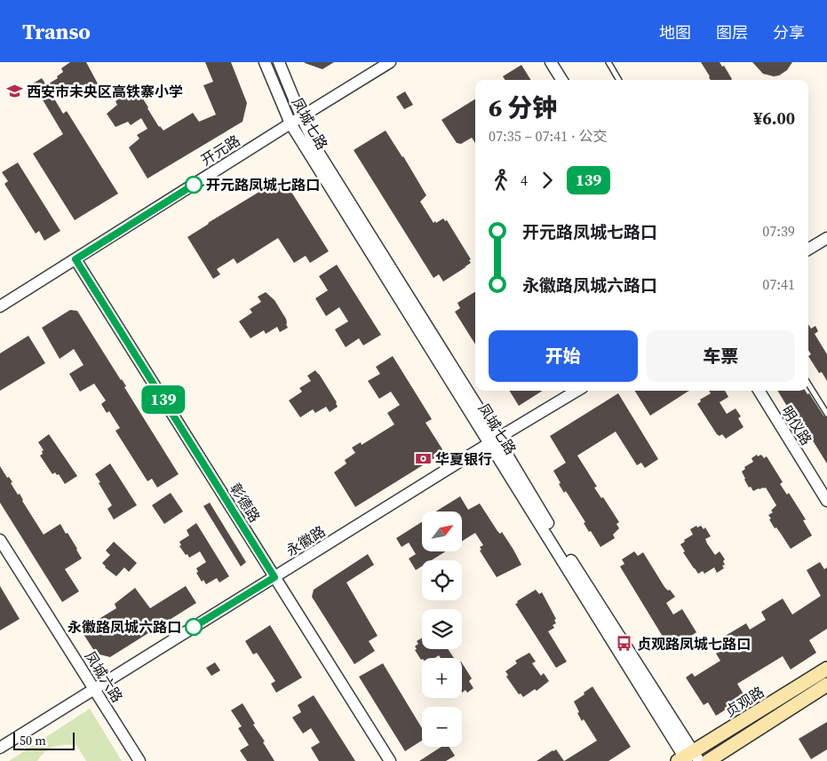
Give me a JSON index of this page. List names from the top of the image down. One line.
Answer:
{"streets":{"main road":["贞观路"],"street":["凤城七路","开元路","明仪路","彰德路","永徽路","凤城六路"]},"crossings":[["凤城七路","开元路"],["凤城七路","永徽路"],["凤城七路","贞观路"],["开元路","彰德路"],["彰德路","永徽路"],["永徽路","凤城六路"]],"places":{"school or university":["西安市未央区高铁寨小学"],"other":["开元路凤城七路口","永徽路凤城六路口"],"bank":["华夏银行"],"bus stop":["贞观路凤城七路口"]},"lines":["bus line 139"],"scale_bar":"50 m","north":"top right","page":{"header":"Transo","nav":["地图","图层","分享"],"on_map":"139","heading":["6 分钟","07:35 – 07:41 · 公交","¥6.00"],"legs":["4","139"],"list":[{"name":"开元路凤城七路口","value":"07:39"},{"name":"永徽路凤城六路口","value":"07:41"}],"buttons":["开始","车票"],"map_buttons":["+","−"],"scale":"50 m"}}
